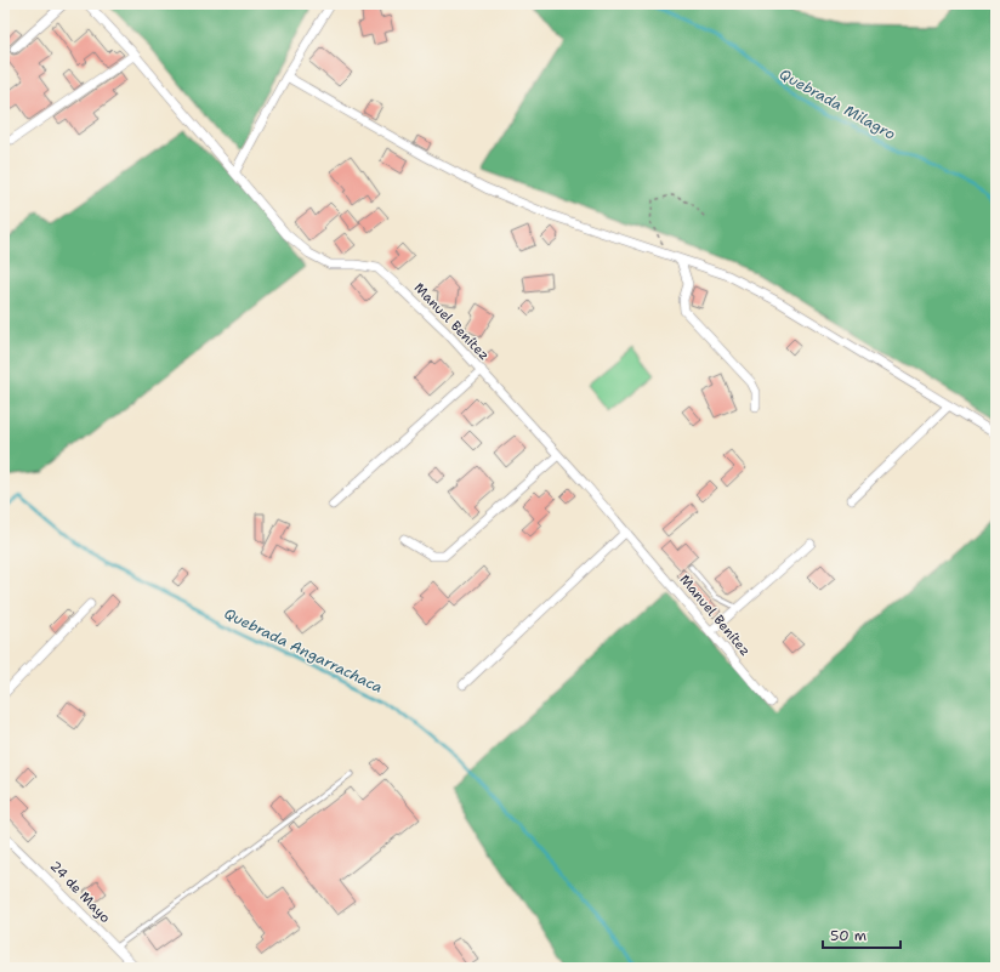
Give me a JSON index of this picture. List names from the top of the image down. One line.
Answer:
{"streets":{"street":["Manuel Benítez","24 de Mayo"]},"water":["Quebrada Milagro","Quebrada Angarrachaca"],"scale_bar":"50 m"}
